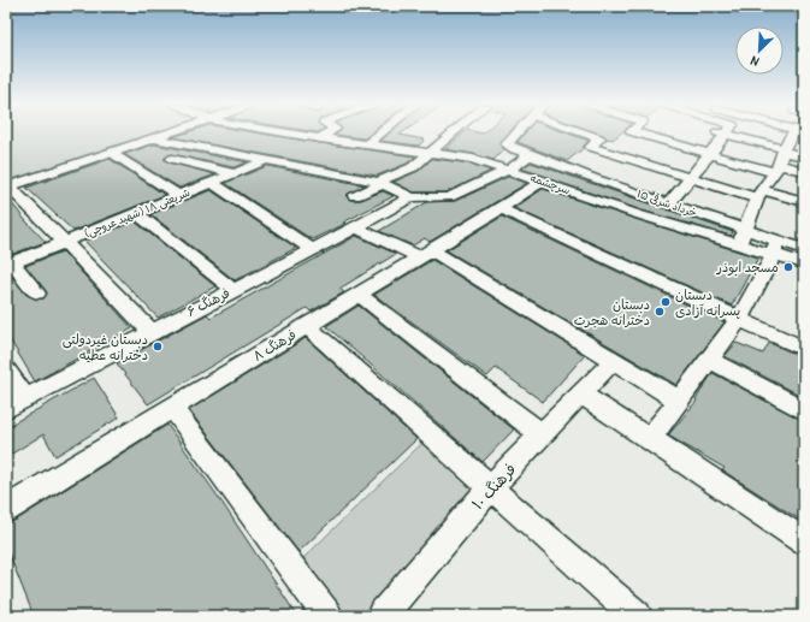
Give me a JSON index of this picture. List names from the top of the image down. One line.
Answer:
{"streets":{"street":["سرچشمه","۱۵ خرداد شرقی","شریعتی ۱۸ (شهید عروجی)","فرهنگ ۶","فرهنگ ۸","فرهنگ ۱۰"]},"crossings":[["سرچشمه","۱۵ خرداد شرقی"],["سرچشمه","فرهنگ ۸"]],"places":["مسجد ابوذر","دبستان پسرانه آزادی","دبستان دخترانه هجرت","دبستان غیردولتی دخترانه عطیه"],"north":"bottom left"}
